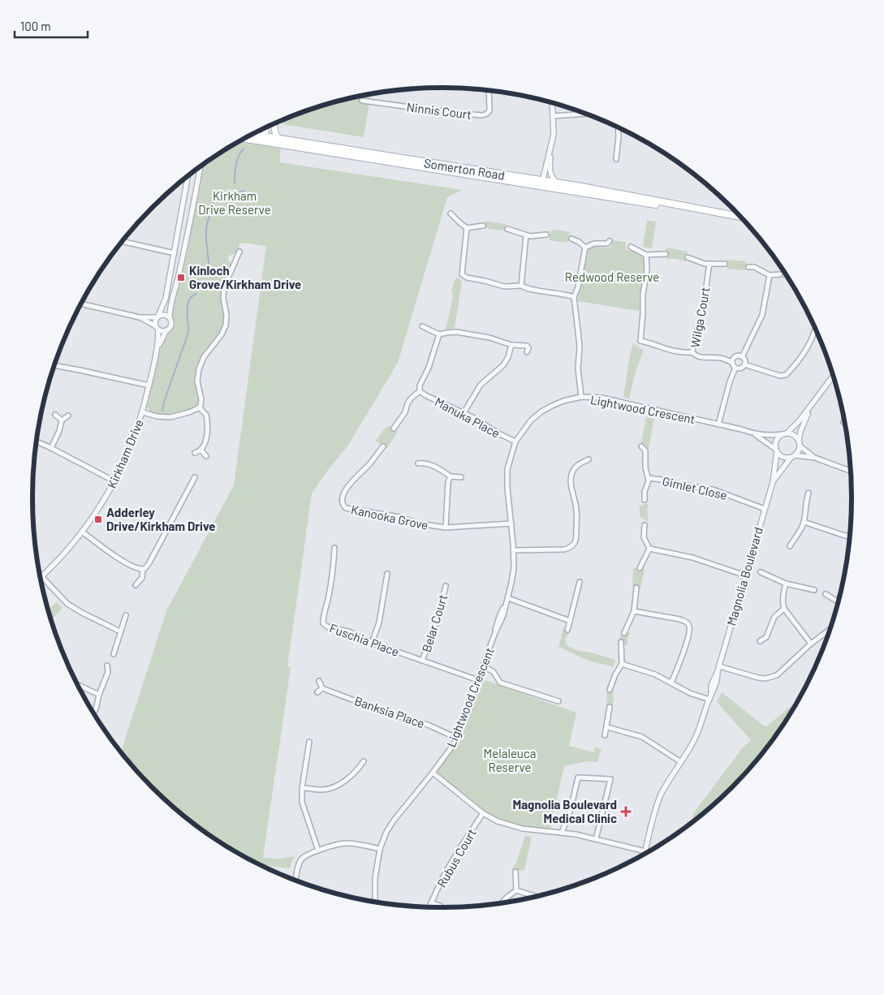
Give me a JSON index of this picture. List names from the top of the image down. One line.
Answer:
{"streets":{"main road":["Somerton Road"],"street":["Ninnis Court","Wilga Court","Lightwood Crescent","Manuka Place","Kirkham Drive","Gimlet Close","Kanooka Grove","Magnolia Boulevard","Belar Court","Fuschia Place","Banksia Place","Rubus Court"]},"crossings":[["Lightwood Crescent","Manuka Place"],["Lightwood Crescent","Kanooka Grove"],["Lightwood Crescent","Magnolia Boulevard"],["Lightwood Crescent","Fuschia Place"],["Lightwood Crescent","Banksia Place"],["Gimlet Close","Magnolia Boulevard"],["Belar Court","Fuschia Place"]],"parks":["Kirkham Drive Reserve","Redwood Reserve","Melaleuca Reserve"],"places":{"transit":["Kinloch Grove/Kirkham Drive","Adderley Drive/Kirkham Drive"],"health":["Magnolia Boulevard Medical Clinic"]},"scale_bar":"100 m"}
